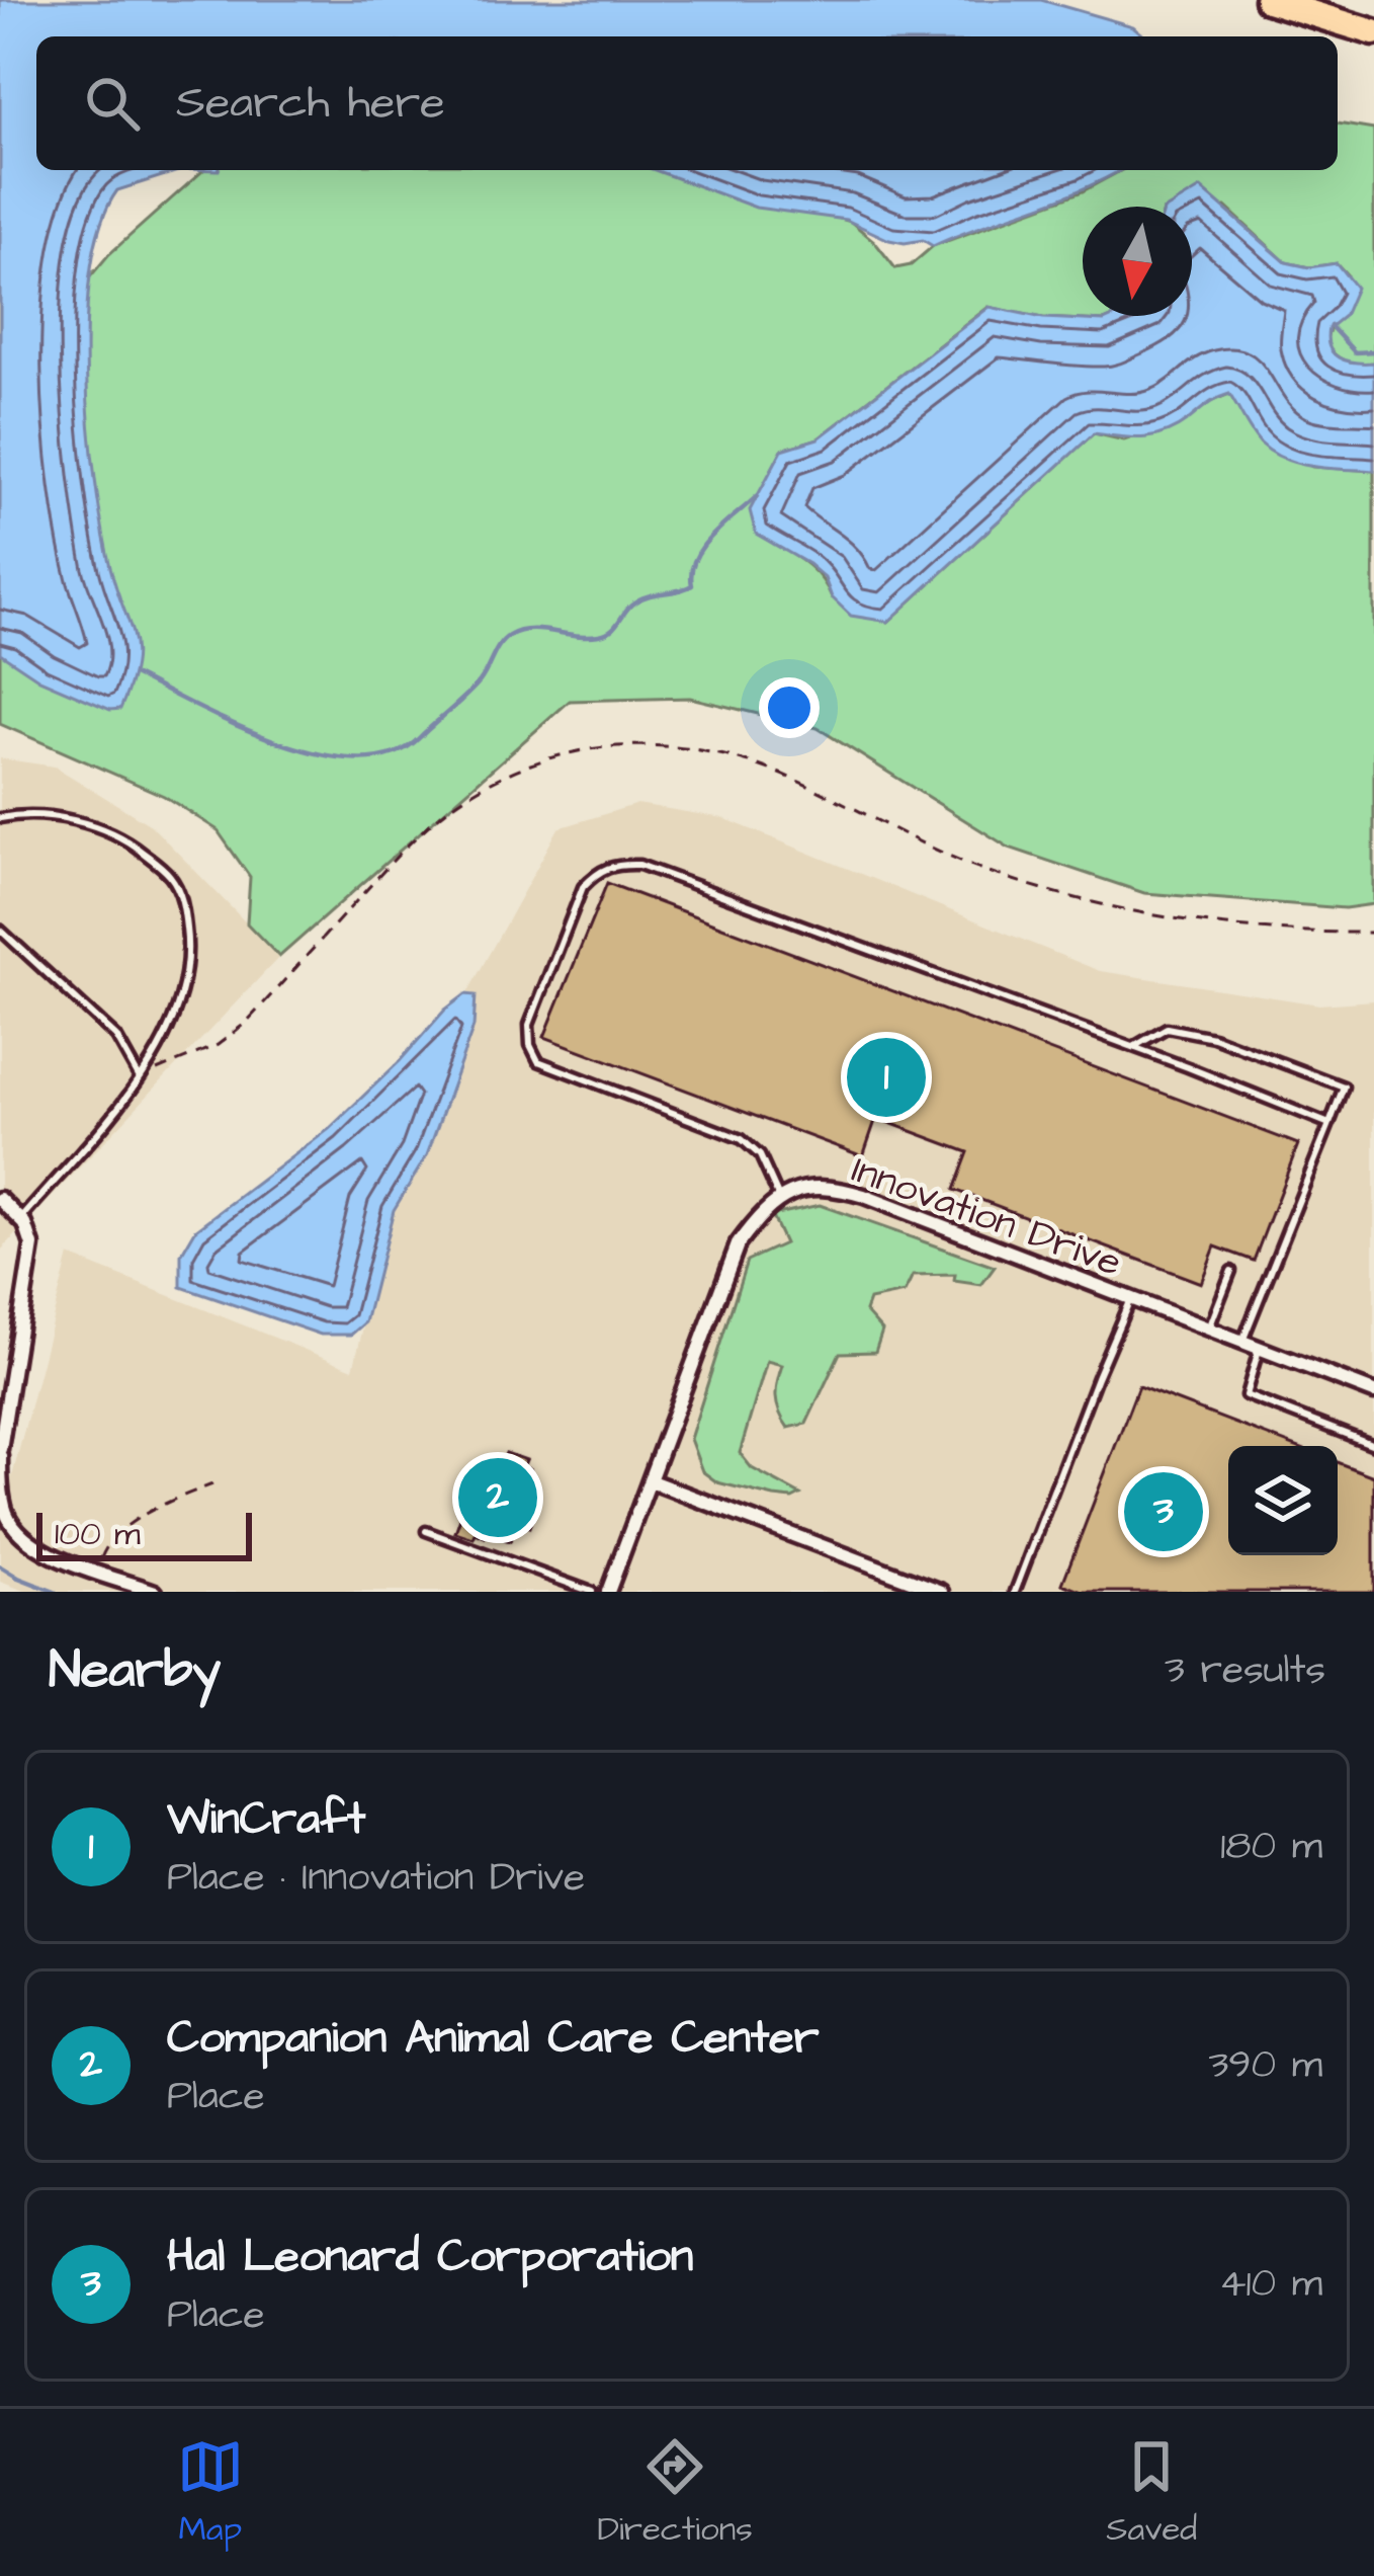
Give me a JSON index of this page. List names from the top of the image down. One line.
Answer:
{"streets":{"street":["Innovation Drive"]},"scale_bar":"100 m","north":"bottom","page":{"search":"Search here","pins":["1","2","3"],"scale":"100 m","heading":["Nearby","3 results"],"list":[{"mark":"1","name":"WinCraft","note":"Place · Innovation Drive","value":"180 m"},{"mark":"2","name":"Companion Animal Care Center","note":"Place","value":"390 m"},{"mark":"3","name":"Hal Leonard Corporation","note":"Place","value":"410 m"}],"nav":["Map","Directions","Saved"]}}
